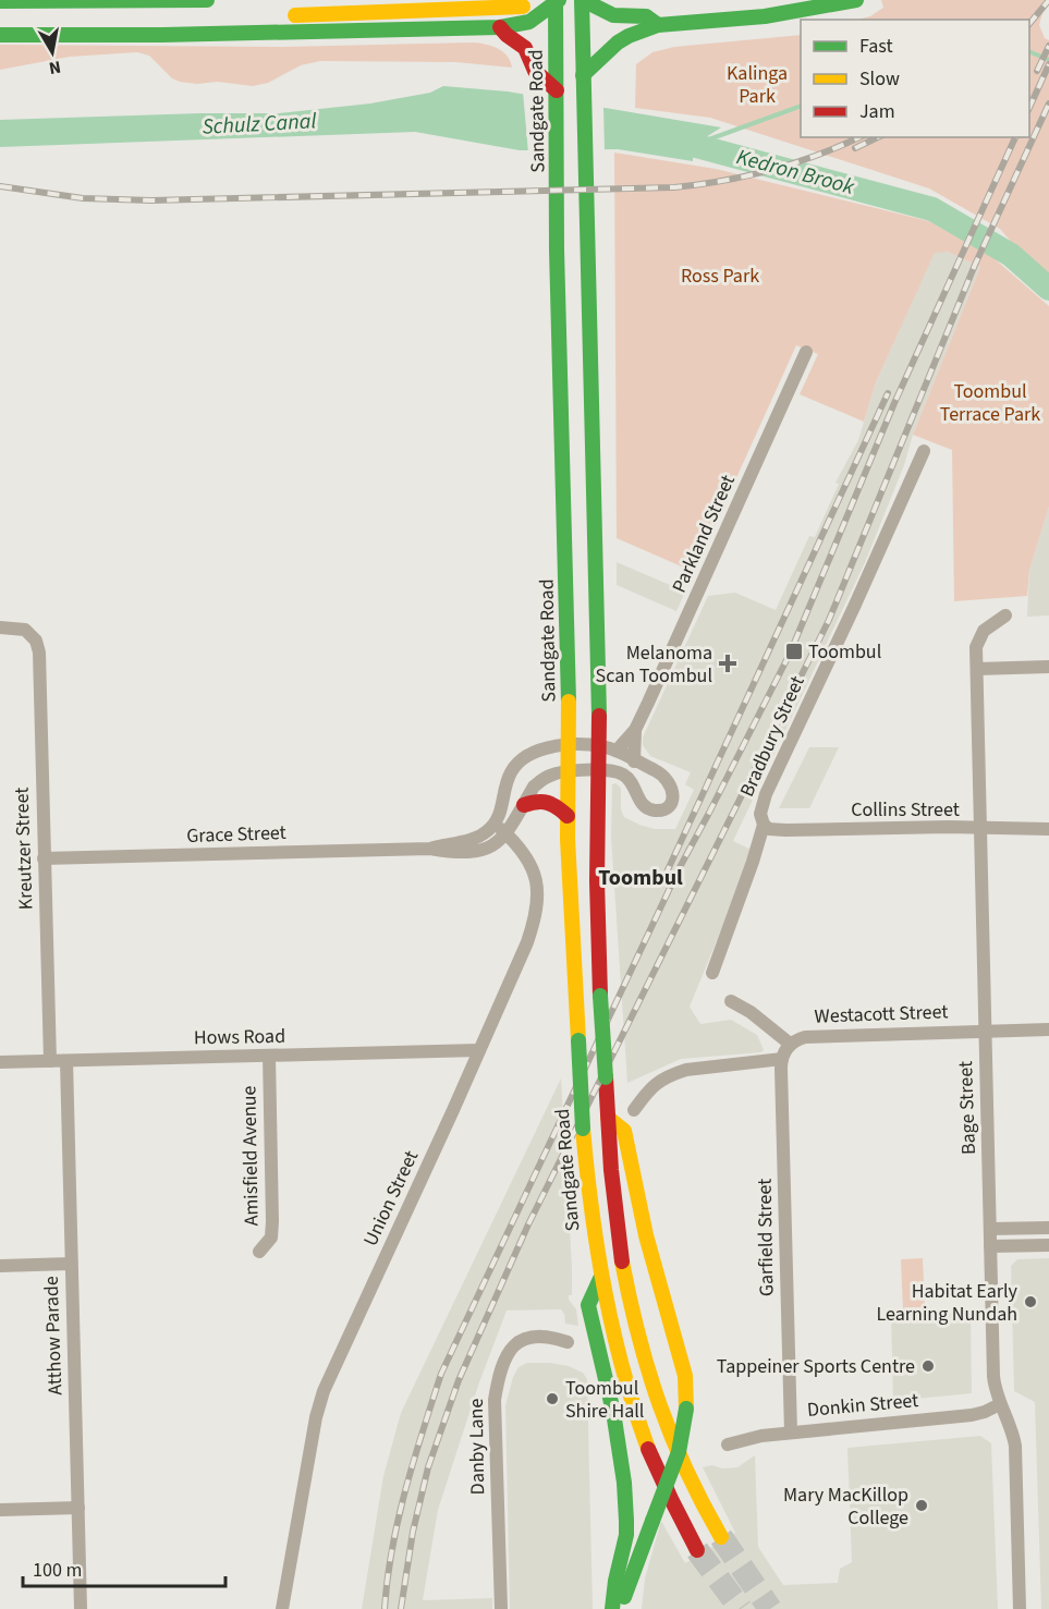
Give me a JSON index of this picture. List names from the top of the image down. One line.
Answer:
{"streets":{"main road":["Sandgate Road"],"street":["Parkland Street","Bradbury Street","Collins Street","Grace Street","Kreutzer Street","Westacott Street","Hows Road","Bage Street","Amisfield Avenue","Union Street","Garfield Street","Atthow Parade","Donkin Street","Danby Lane"]},"crossings":[["Sandgate Road","Grace Street"],["Parkland Street","Grace Street"],["Bradbury Street","Collins Street"],["Collins Street","Bage Street"],["Grace Street","Kreutzer Street"],["Grace Street","Union Street"],["Kreutzer Street","Hows Road"],["Westacott Street","Bage Street"],["Westacott Street","Garfield Street"],["Hows Road","Amisfield Avenue"],["Hows Road","Union Street"],["Hows Road","Atthow Parade"],["Bage Street","Donkin Street"],["Garfield Street","Donkin Street"]],"districts":["Toombul"],"water":["Schulz Canal","Kedron Brook"],"parks":["Kalinga Park","Ross Park","Toombul Terrace Park"],"places":{"transit":["Toombul"],"health":["Melanoma Scan Toombul"],"other":["Habitat Early Learning Nundah","Tappeiner Sports Centre","Toombul Shire Hall","Mary MacKillop College"]},"legend":["Fast","Slow","Jam"],"scale_bar":"100 m","north":"bottom"}
